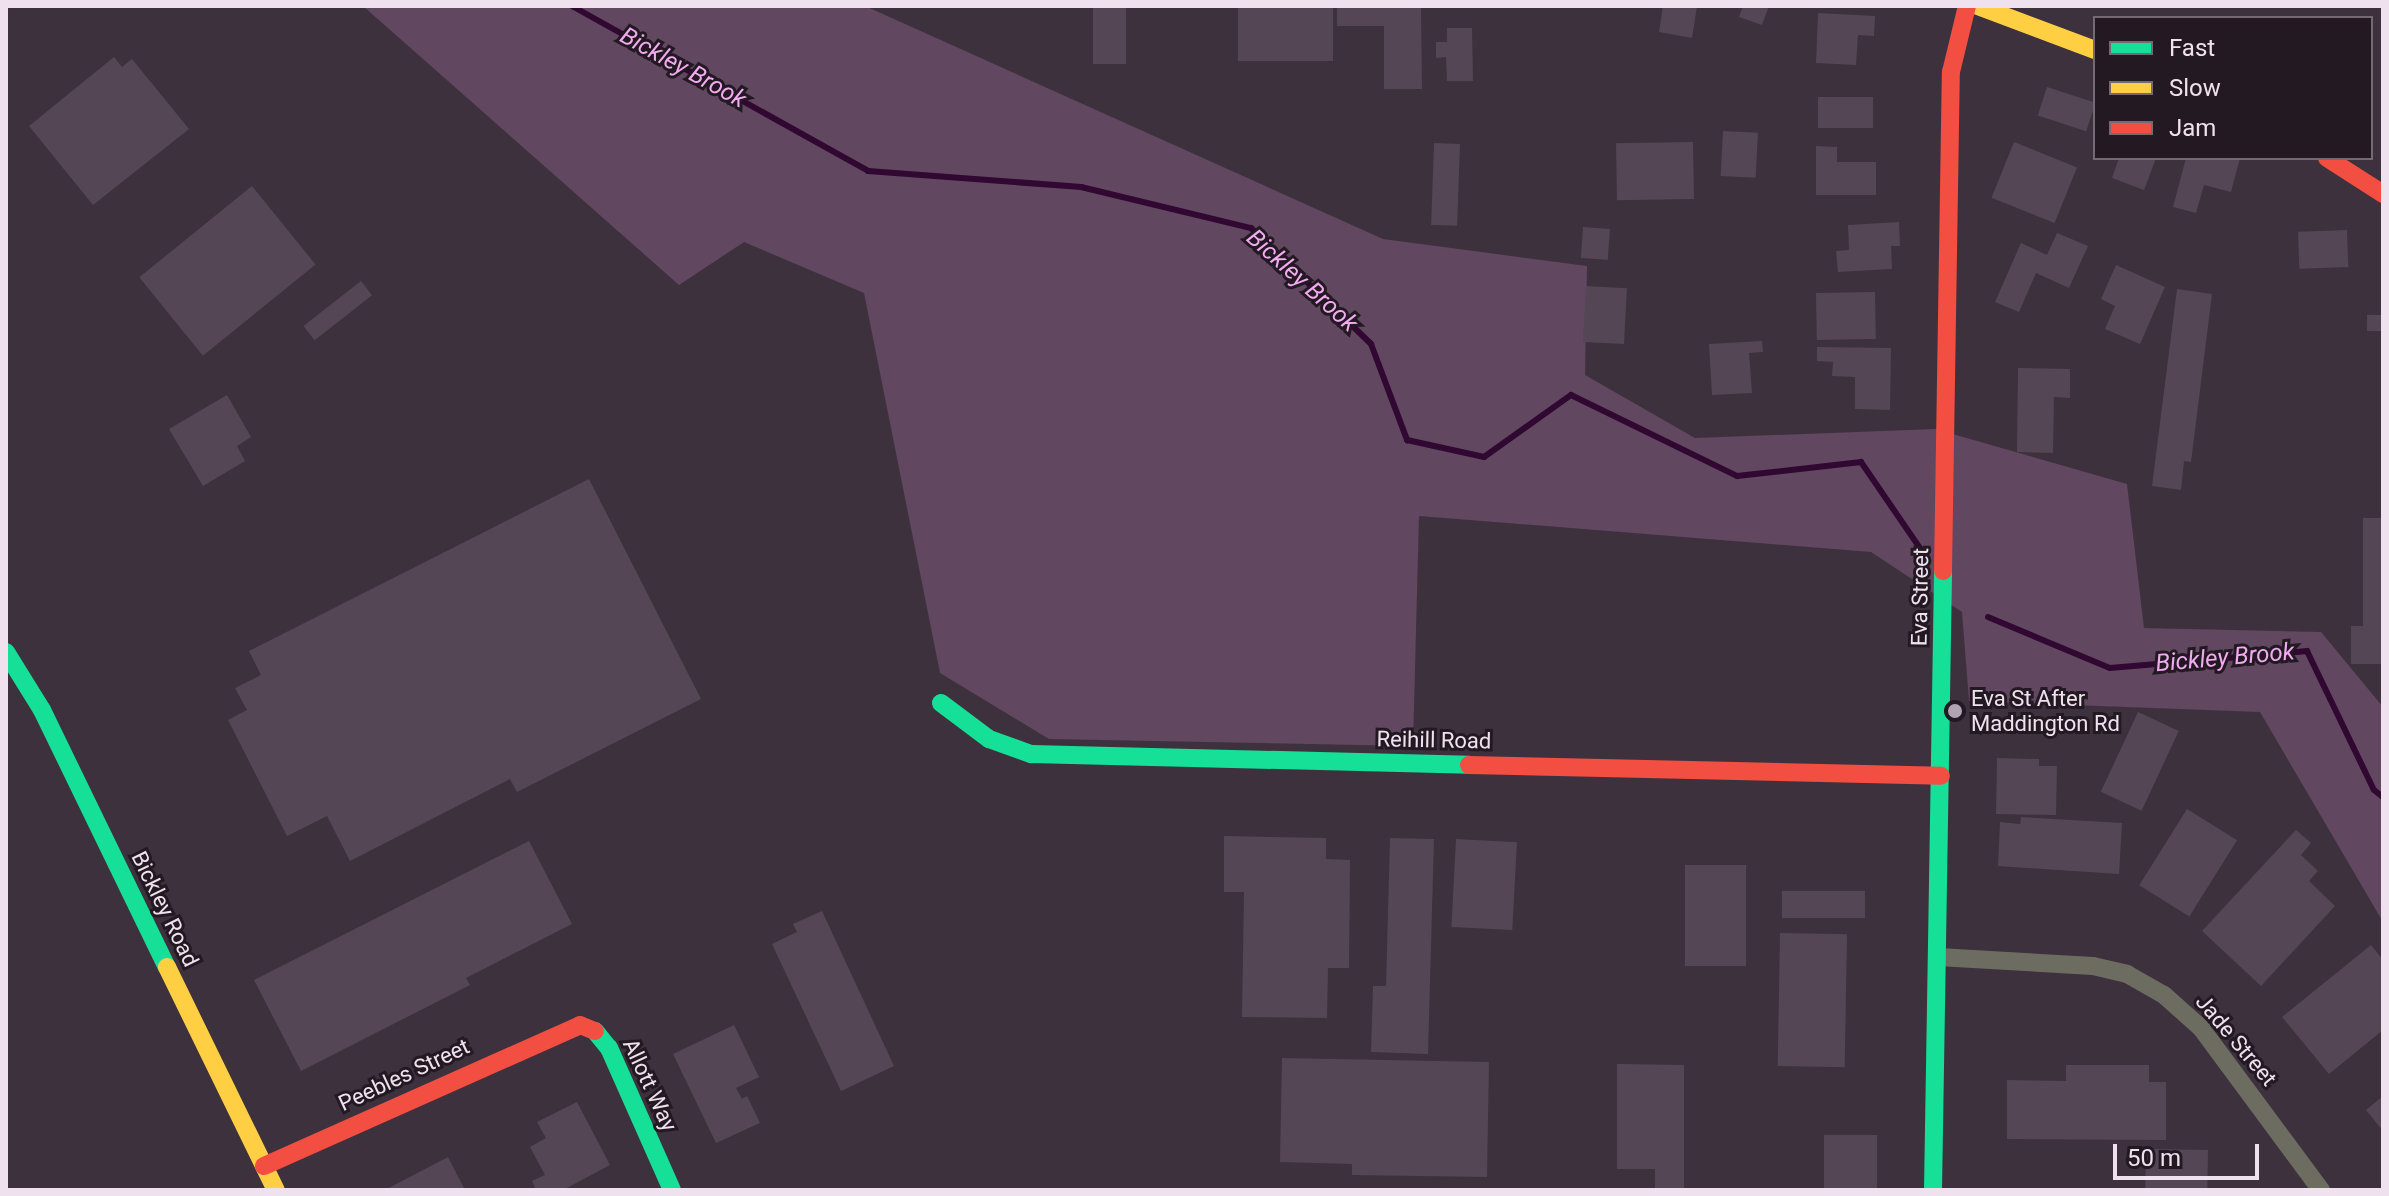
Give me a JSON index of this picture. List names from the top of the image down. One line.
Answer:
{"streets":{"street":["Eva Street","Reihill Road","Bickley Road","Jade Street","Peebles Street","Allott Way"]},"crossings":[["Eva Street","Reihill Road"],["Eva Street","Jade Street"],["Bickley Road","Peebles Street"],["Peebles Street","Allott Way"]],"water":["Bickley Brook"],"places":["Eva St After Maddington Rd"],"legend":["Fast","Slow","Jam"],"scale_bar":"50 m"}
